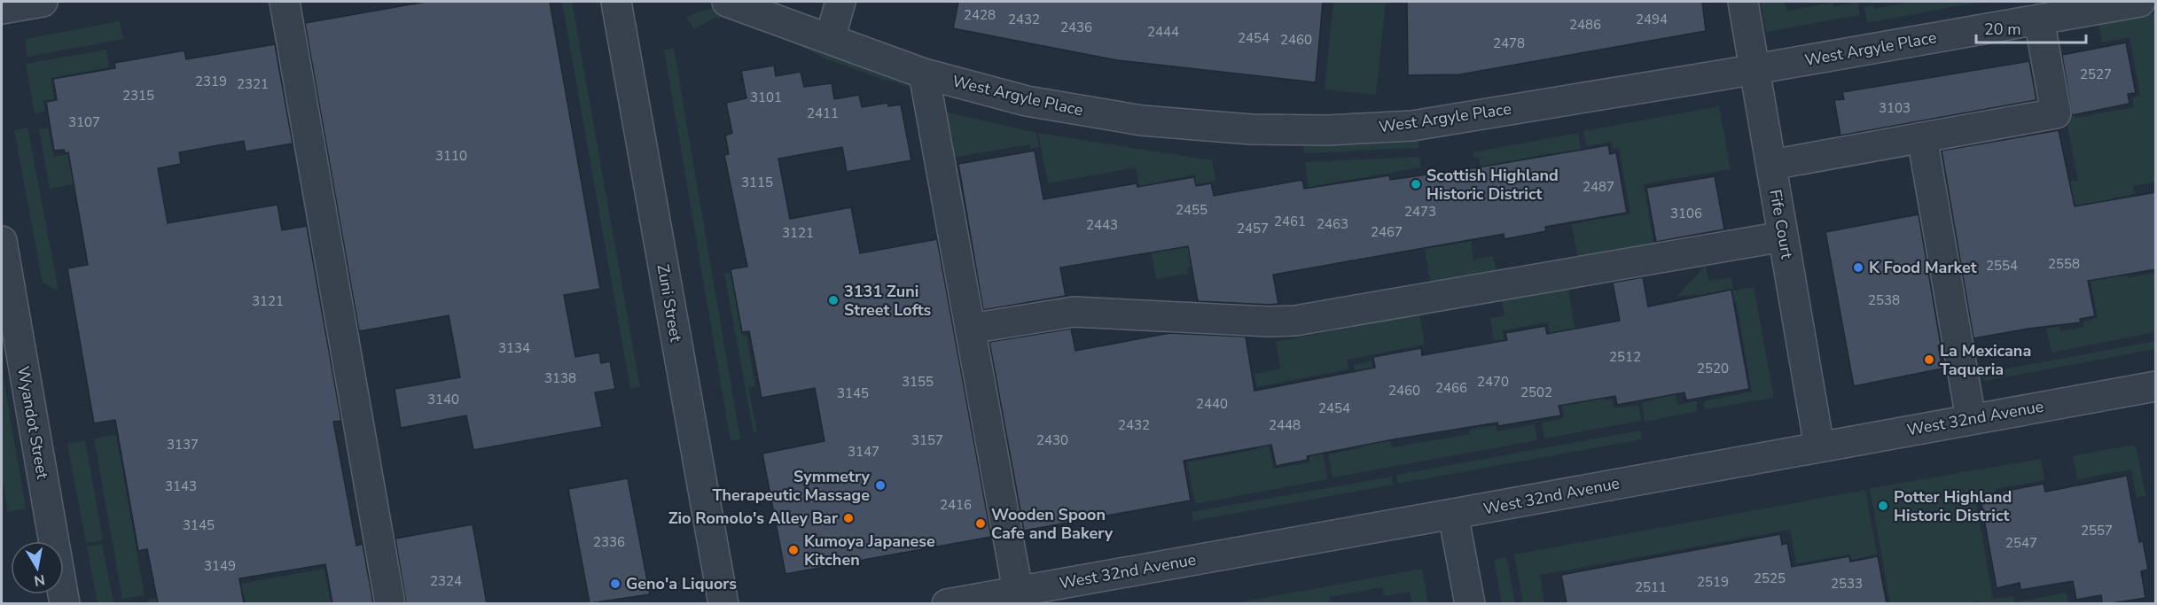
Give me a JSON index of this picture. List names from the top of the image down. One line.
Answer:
{"streets":{"street":["West Argyle Place","Fife Court","Zuni Street","West 32nd Avenue","Wyandot Street"]},"crossings":[["West Argyle Place","Fife Court"],["Fife Court","West 32nd Avenue"]],"places":["Scottish Highland Historic District","K Food Market","3131 Zuni Street Lofts","La Mexicana Taqueria","Symmetry Therapeutic Massage","Potter Highland Historic District","Zio Romolo's Alley Bar","Wooden Spoon Cafe and Bakery","Kumoya Japanese Kitchen","Geno'a Liquors"],"house_numbers":["2428","2432","2494","2486","2436","2444","2454","2460","2478","2527","2319","2321","2315","3101","3103","2411","3107","3110","3115","2487","2455","2473","3106","2461","2463","2443","2457","2467","3121","2558","2554","2538","3121","3134","2512","2520","3138","3155","2470","2466","2460","2502","3145","3140","2440","2454","2432","2448","3157","2430","3137","3147","3143","2416","3145","2557","2336","2547","3149","2525","2324","2519","2533","2511"],"scale_bar":"20 m","north":"bottom"}
